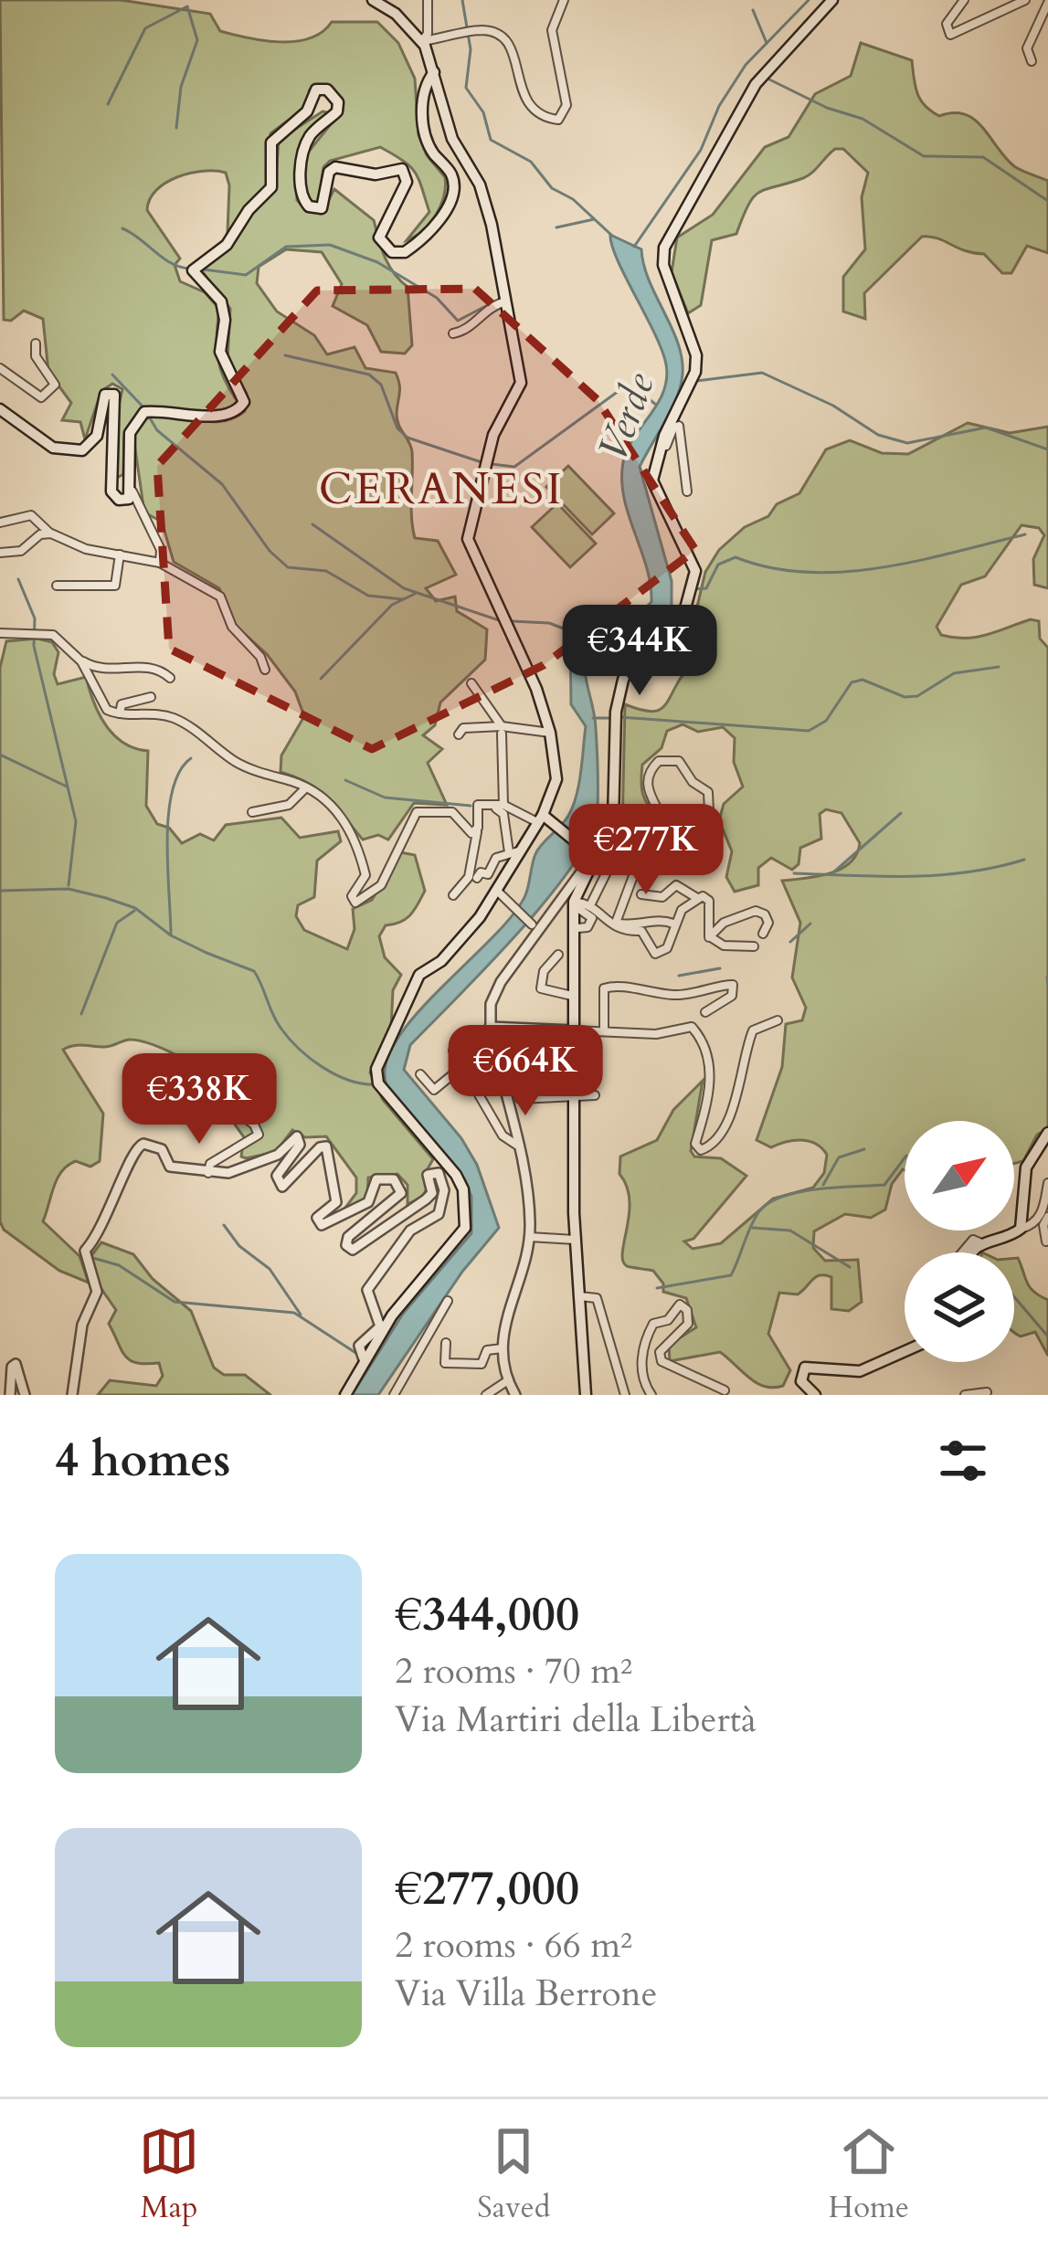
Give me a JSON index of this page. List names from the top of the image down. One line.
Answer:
{"districts":["CERANESI"],"water":["Verde"],"north":"top right","page":{"price":["€344K","€277K","€664K","€338K"],"heading":"4 homes","list":[{"name":"€344,000","note":"2 rooms · 70 m² · Via Martiri della Libertà"},{"name":"€277,000","note":"2 rooms · 66 m² · Via Villa Berrone"}],"tabs":["Map","Saved","Home"]}}
